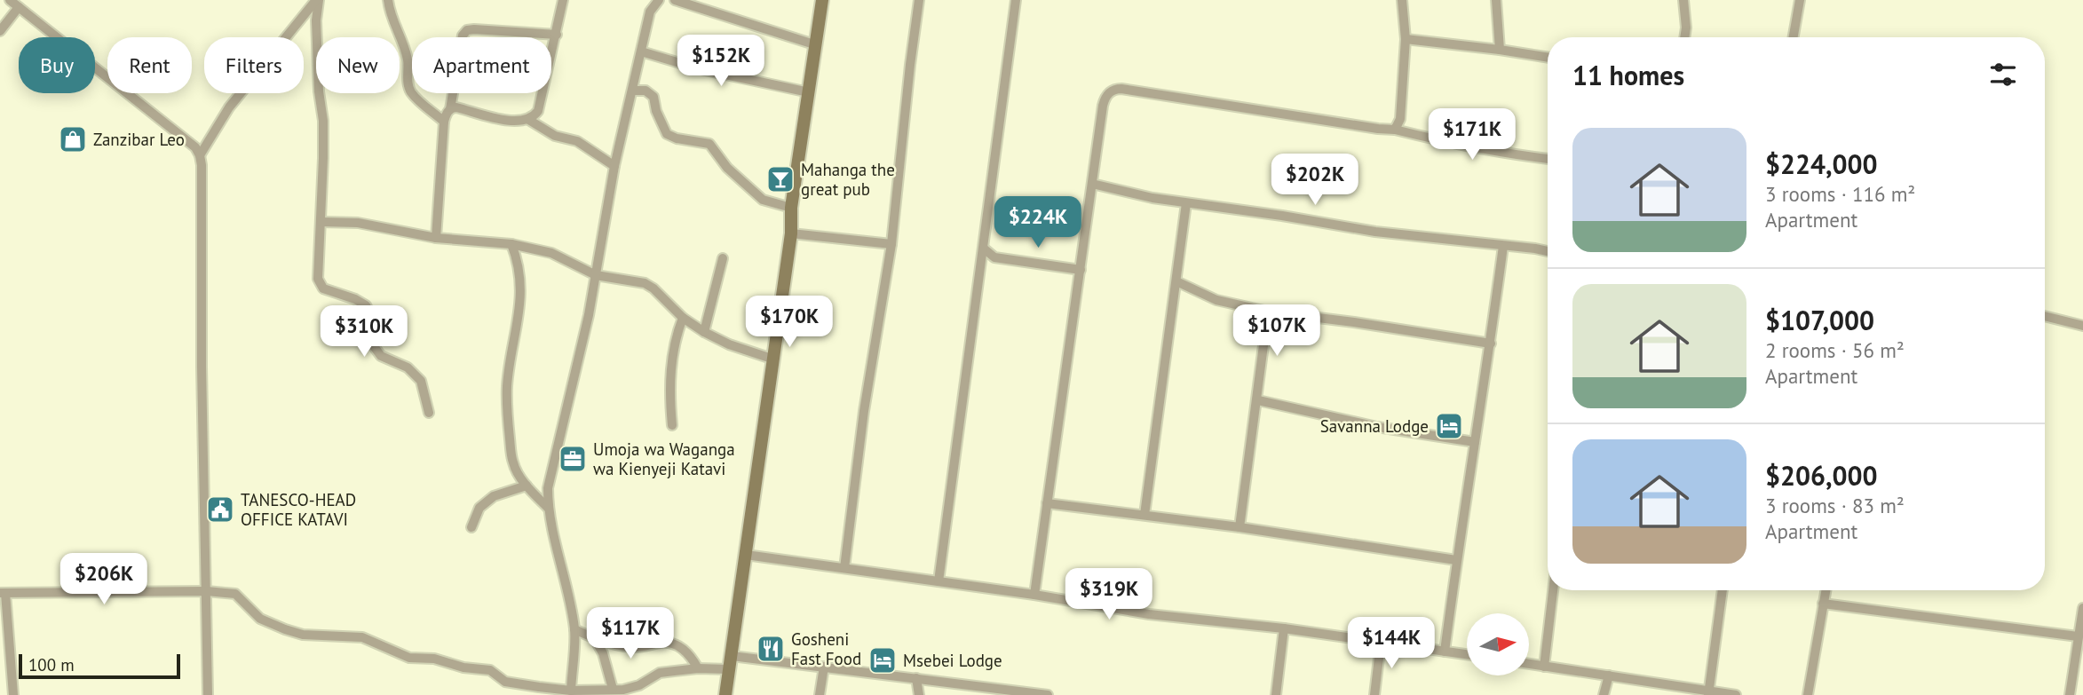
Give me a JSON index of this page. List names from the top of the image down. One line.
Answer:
{"places":{"shop":["Zanzibar Leo"],"bar":["Mahanga the great pub"],"hotel":["Savanna Lodge","Msebei Lodge"],"office":["Umoja wa Waganga wa Kienyeji Katavi"],"public building":["TANESCO-HEAD OFFICE KATAVI"],"restaurant":["Gosheni Fast Food"]},"scale_bar":"100 m","north":"right","page":{"price":["$152K","$171K","$202K","$224K","$170K","$107K","$310K","$206K","$319K","$117K","$144K"],"chip":["Buy","Rent","Filters","New","Apartment"],"heading":"11 homes","list":[{"name":"$224,000","note":"3 rooms · 116 m² · Apartment"},{"name":"$107,000","note":"2 rooms · 56 m² · Apartment"},{"name":"$206,000","note":"3 rooms · 83 m² · Apartment"}],"scale":"100 m"}}
